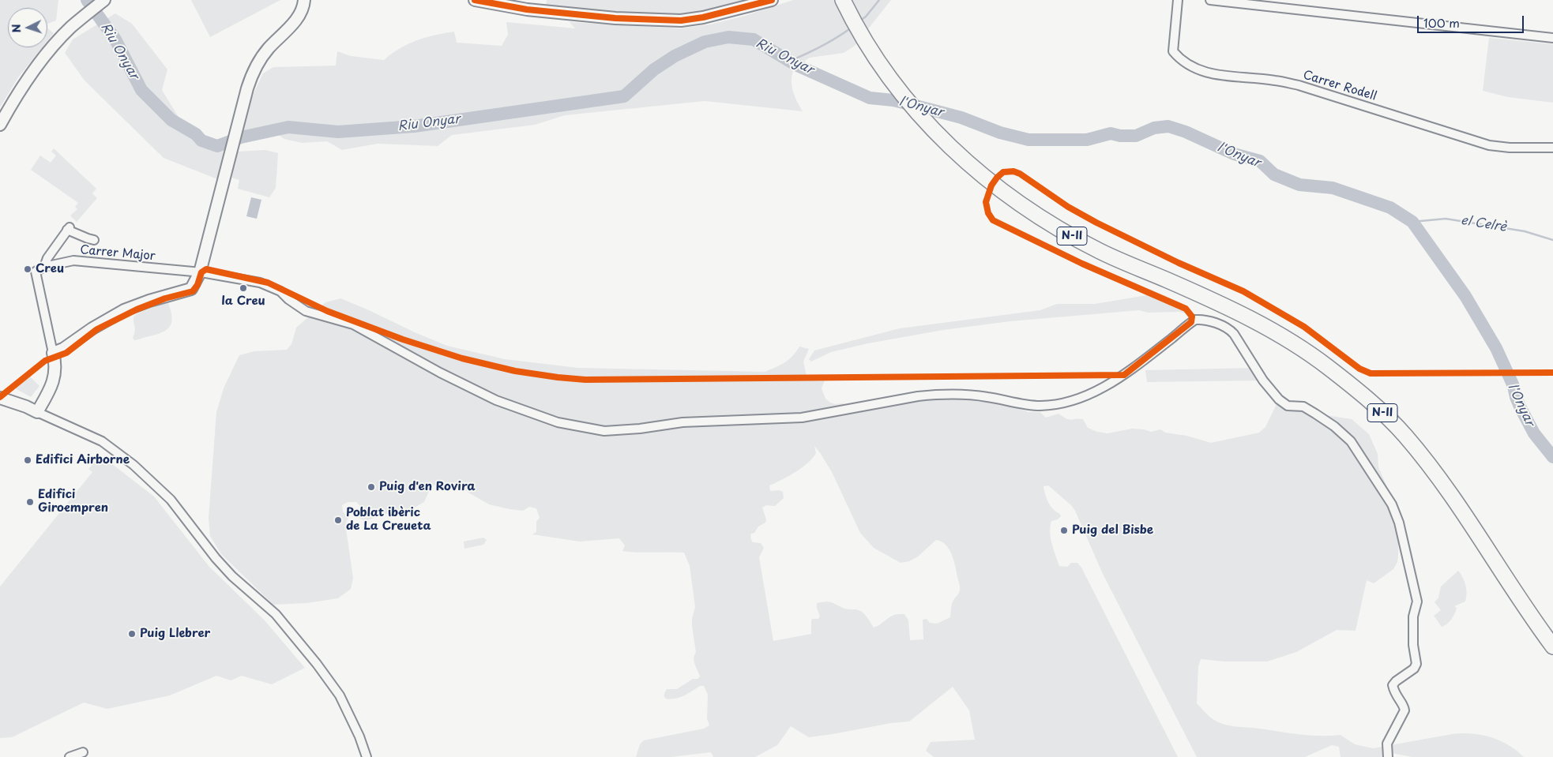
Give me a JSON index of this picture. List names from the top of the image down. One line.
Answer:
{"streets":{"highway":["N-II"],"street":["Carrer Rodell","Carrer Major"]},"water":["Riu Onyar","l'Onyar","el Celrè"],"places":["Creu","la Creu","Edifici Airborne","Puig d'en Rovira","Edifici Giroempren","Poblat ibèric de La Creueta","Puig del Bisbe","Puig Llebrer"],"scale_bar":"100 m","north":"left"}
